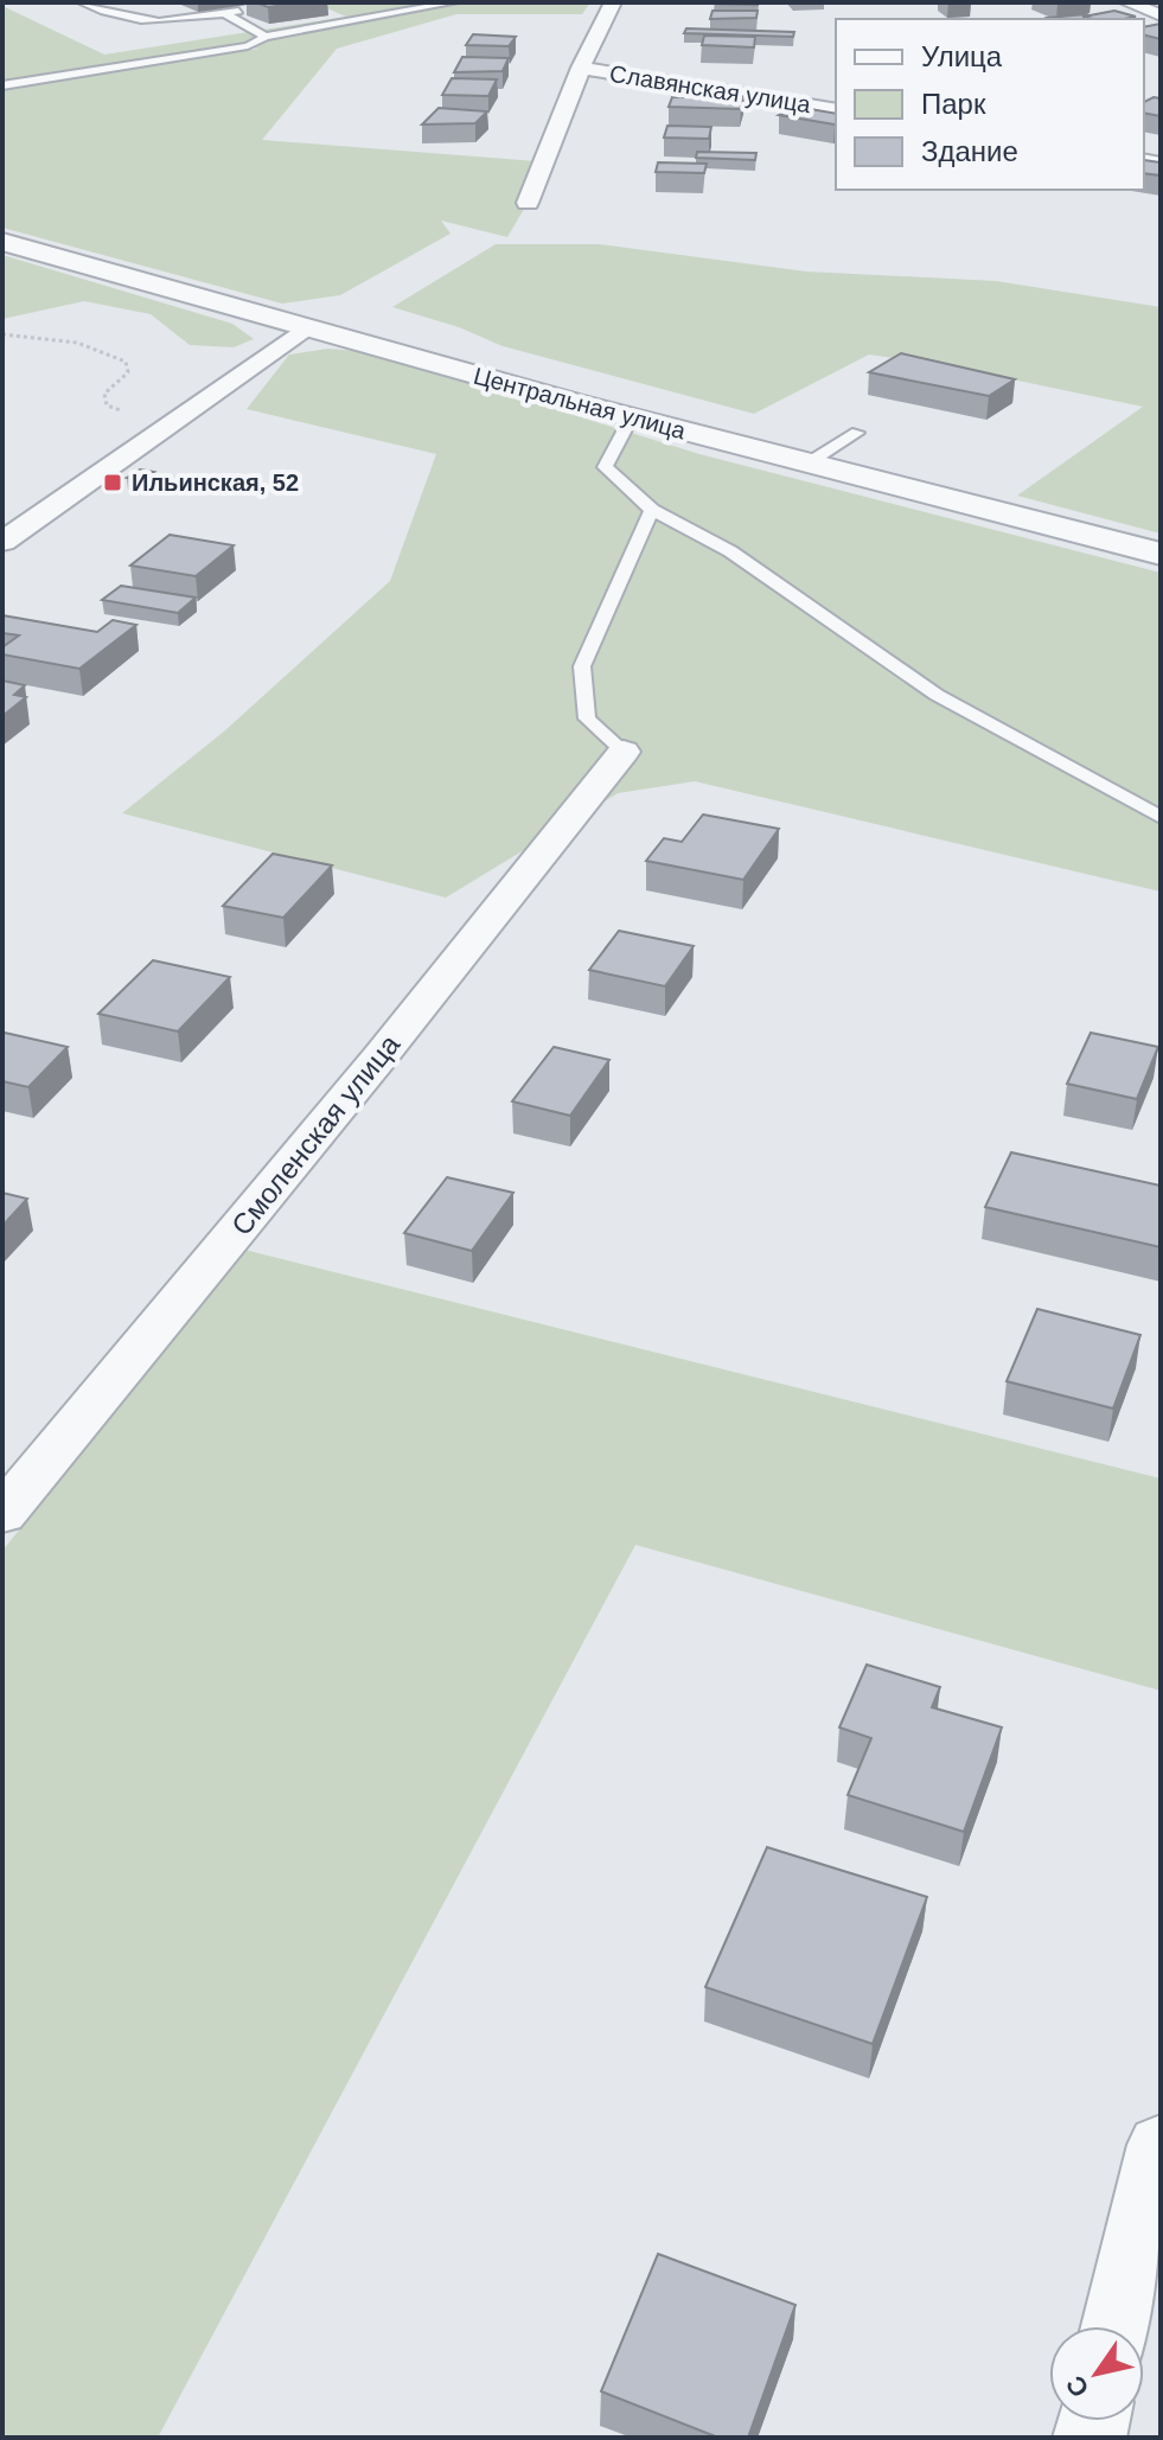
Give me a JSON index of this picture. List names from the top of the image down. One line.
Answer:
{"streets":{"street":["Славянская улица","Центральная улица","Смоленская улица"]},"places":{"transit":["Ильинская, 52"]},"legend":["Улица","Парк","Здание"],"north":"bottom left"}
